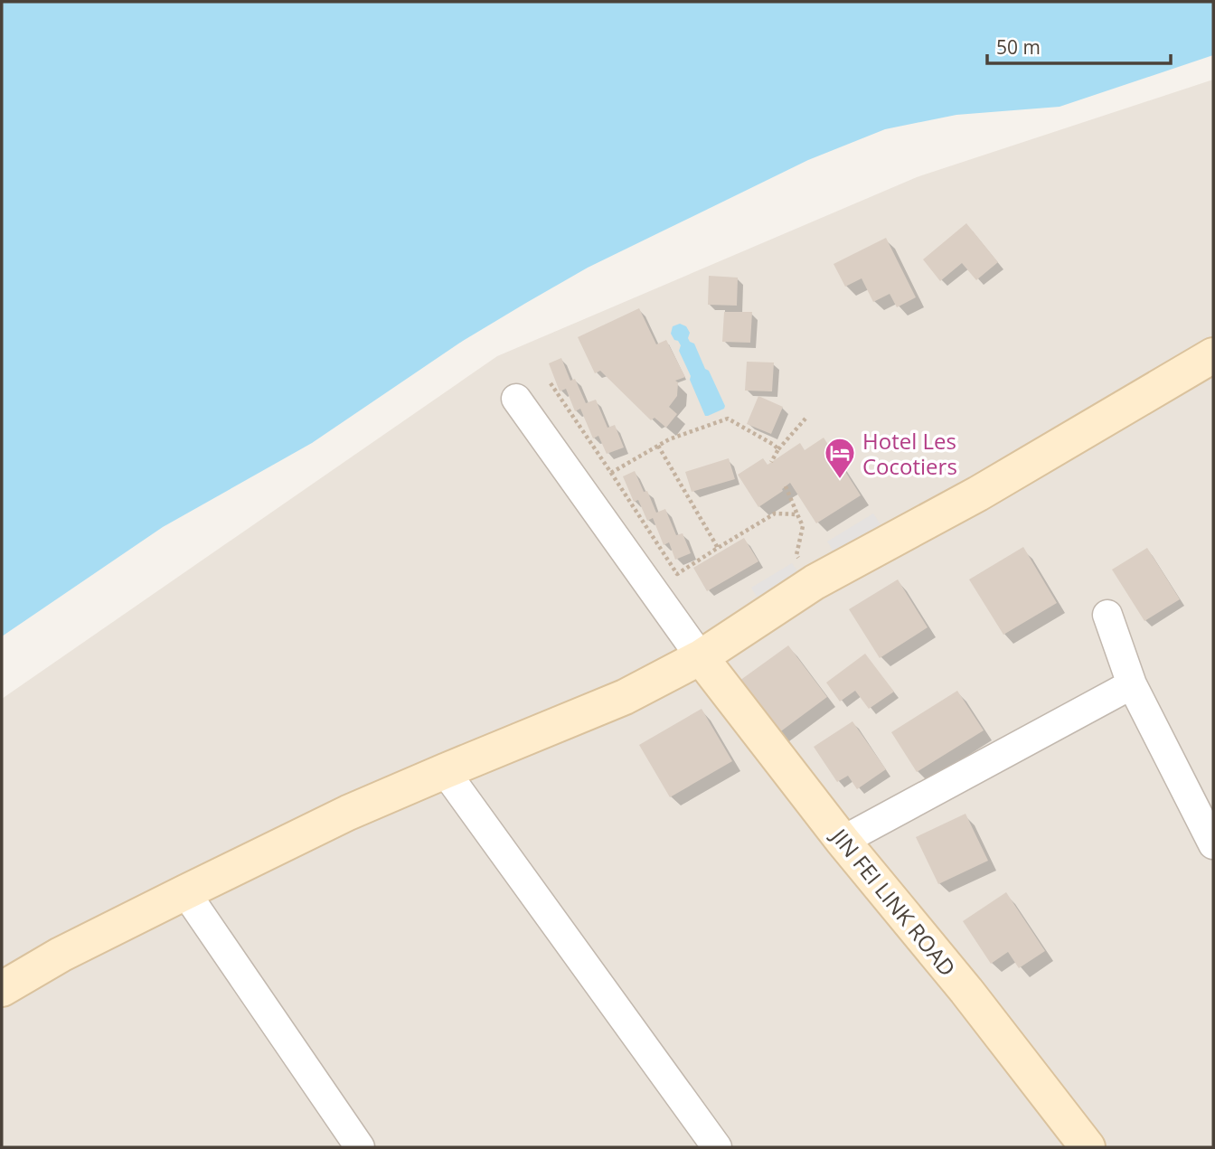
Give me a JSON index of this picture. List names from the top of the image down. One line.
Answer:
{"streets":{"main road":["JIN FEI LINK ROAD"]},"places":{"hotel":["Hotel Les Cocotiers"]},"scale_bar":"50 m"}
